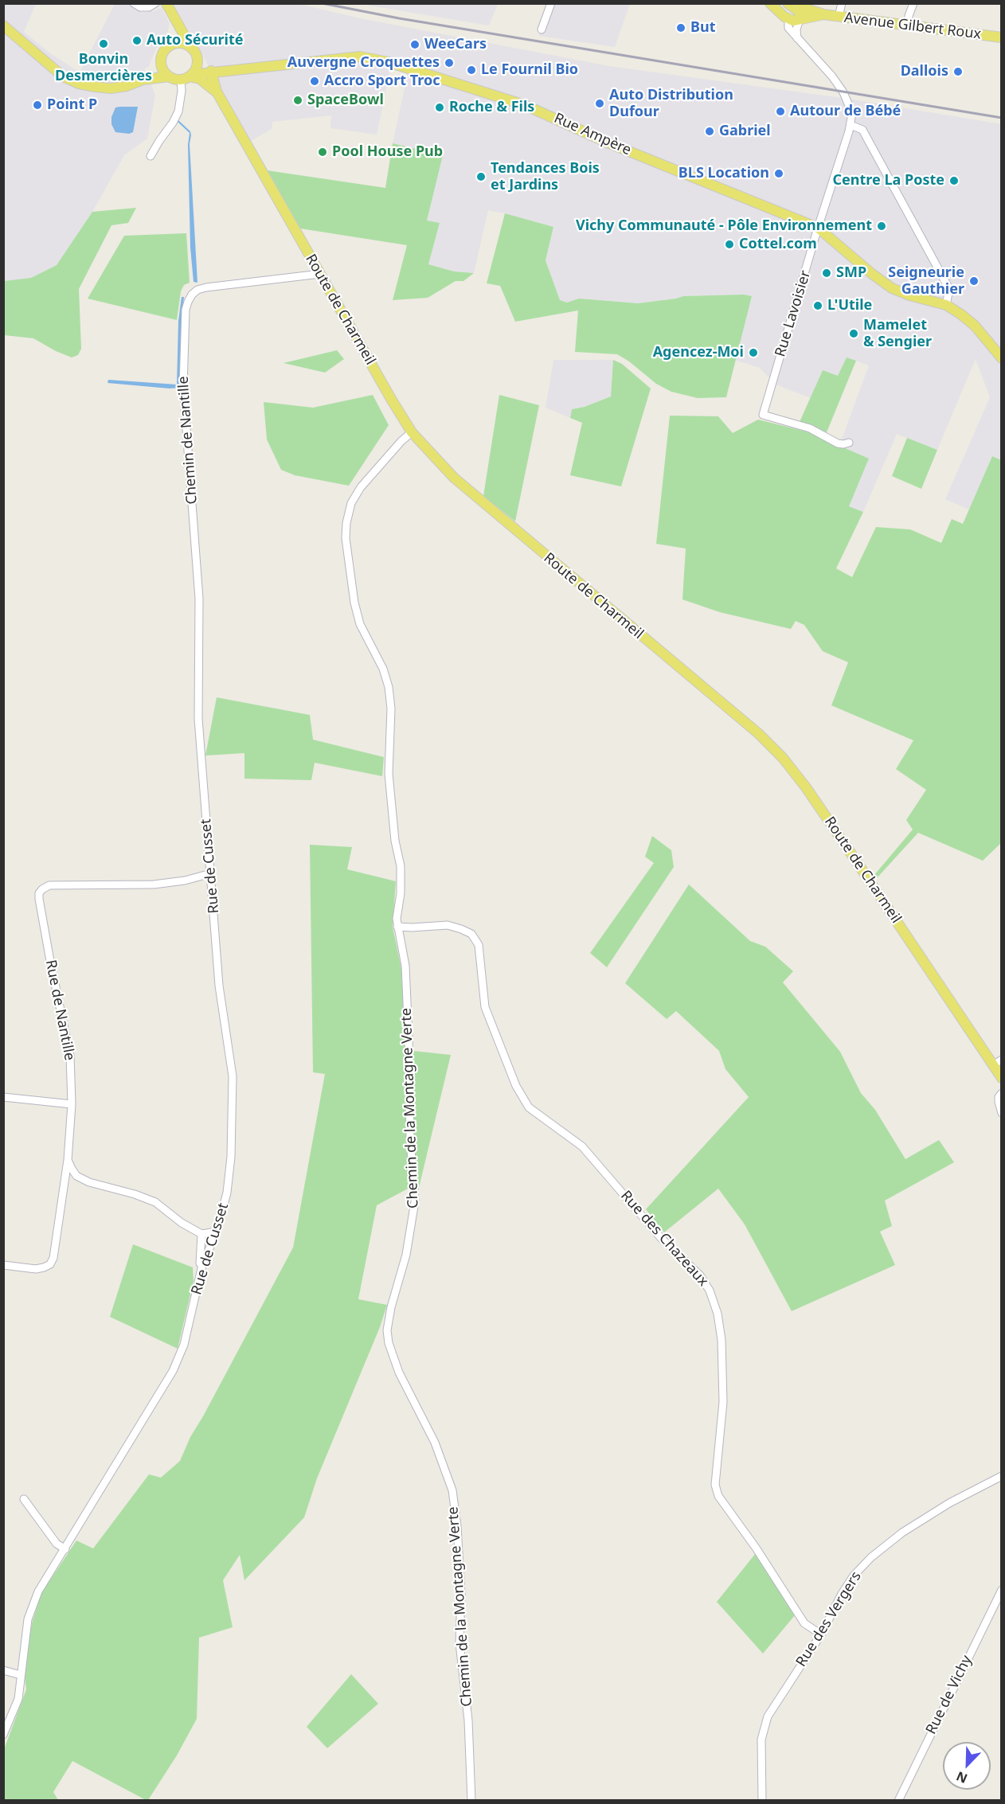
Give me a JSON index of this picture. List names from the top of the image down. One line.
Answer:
{"streets":{"main road":["Avenue Gilbert Roux","Rue Ampère","Route de Charmeil"],"street":["Rue Lavoisier","Chemin de Nantille","Rue de Cusset","Rue de Nantille","Chemin de la Montagne Verte","Rue des Chazeaux","Rue des Vergers","Rue de Vichy"]},"crossings":[["Rue Ampère","Route de Charmeil"],["Rue Ampère","Rue Lavoisier"],["Route de Charmeil","Chemin de Nantille"],["Route de Charmeil","Chemin de la Montagne Verte"],["Chemin de Nantille","Rue de Cusset"],["Rue de Cusset","Rue de Nantille"],["Chemin de la Montagne Verte","Rue des Chazeaux"],["Rue des Chazeaux","Rue des Vergers"]],"places":["But","Auto Sécurité","Bonvin Desmercières","WeeCars","Auvergne Croquettes","Le Fournil Bio","Dallois","Accro Sport Troc","SpaceBowl","Auto Distribution Dufour","Point P","Roche & Fils","Autour de Bébé","Gabriel","Pool House Pub","BLS Location","Tendances Bois et Jardins","Centre La Poste","Vichy Communauté - Pôle Environnement","Cottel.com","SMP","Seigneurie Gauthier","L'Utile","Mamelet & Sengier","Agencez-Moi"],"north":"bottom left"}
